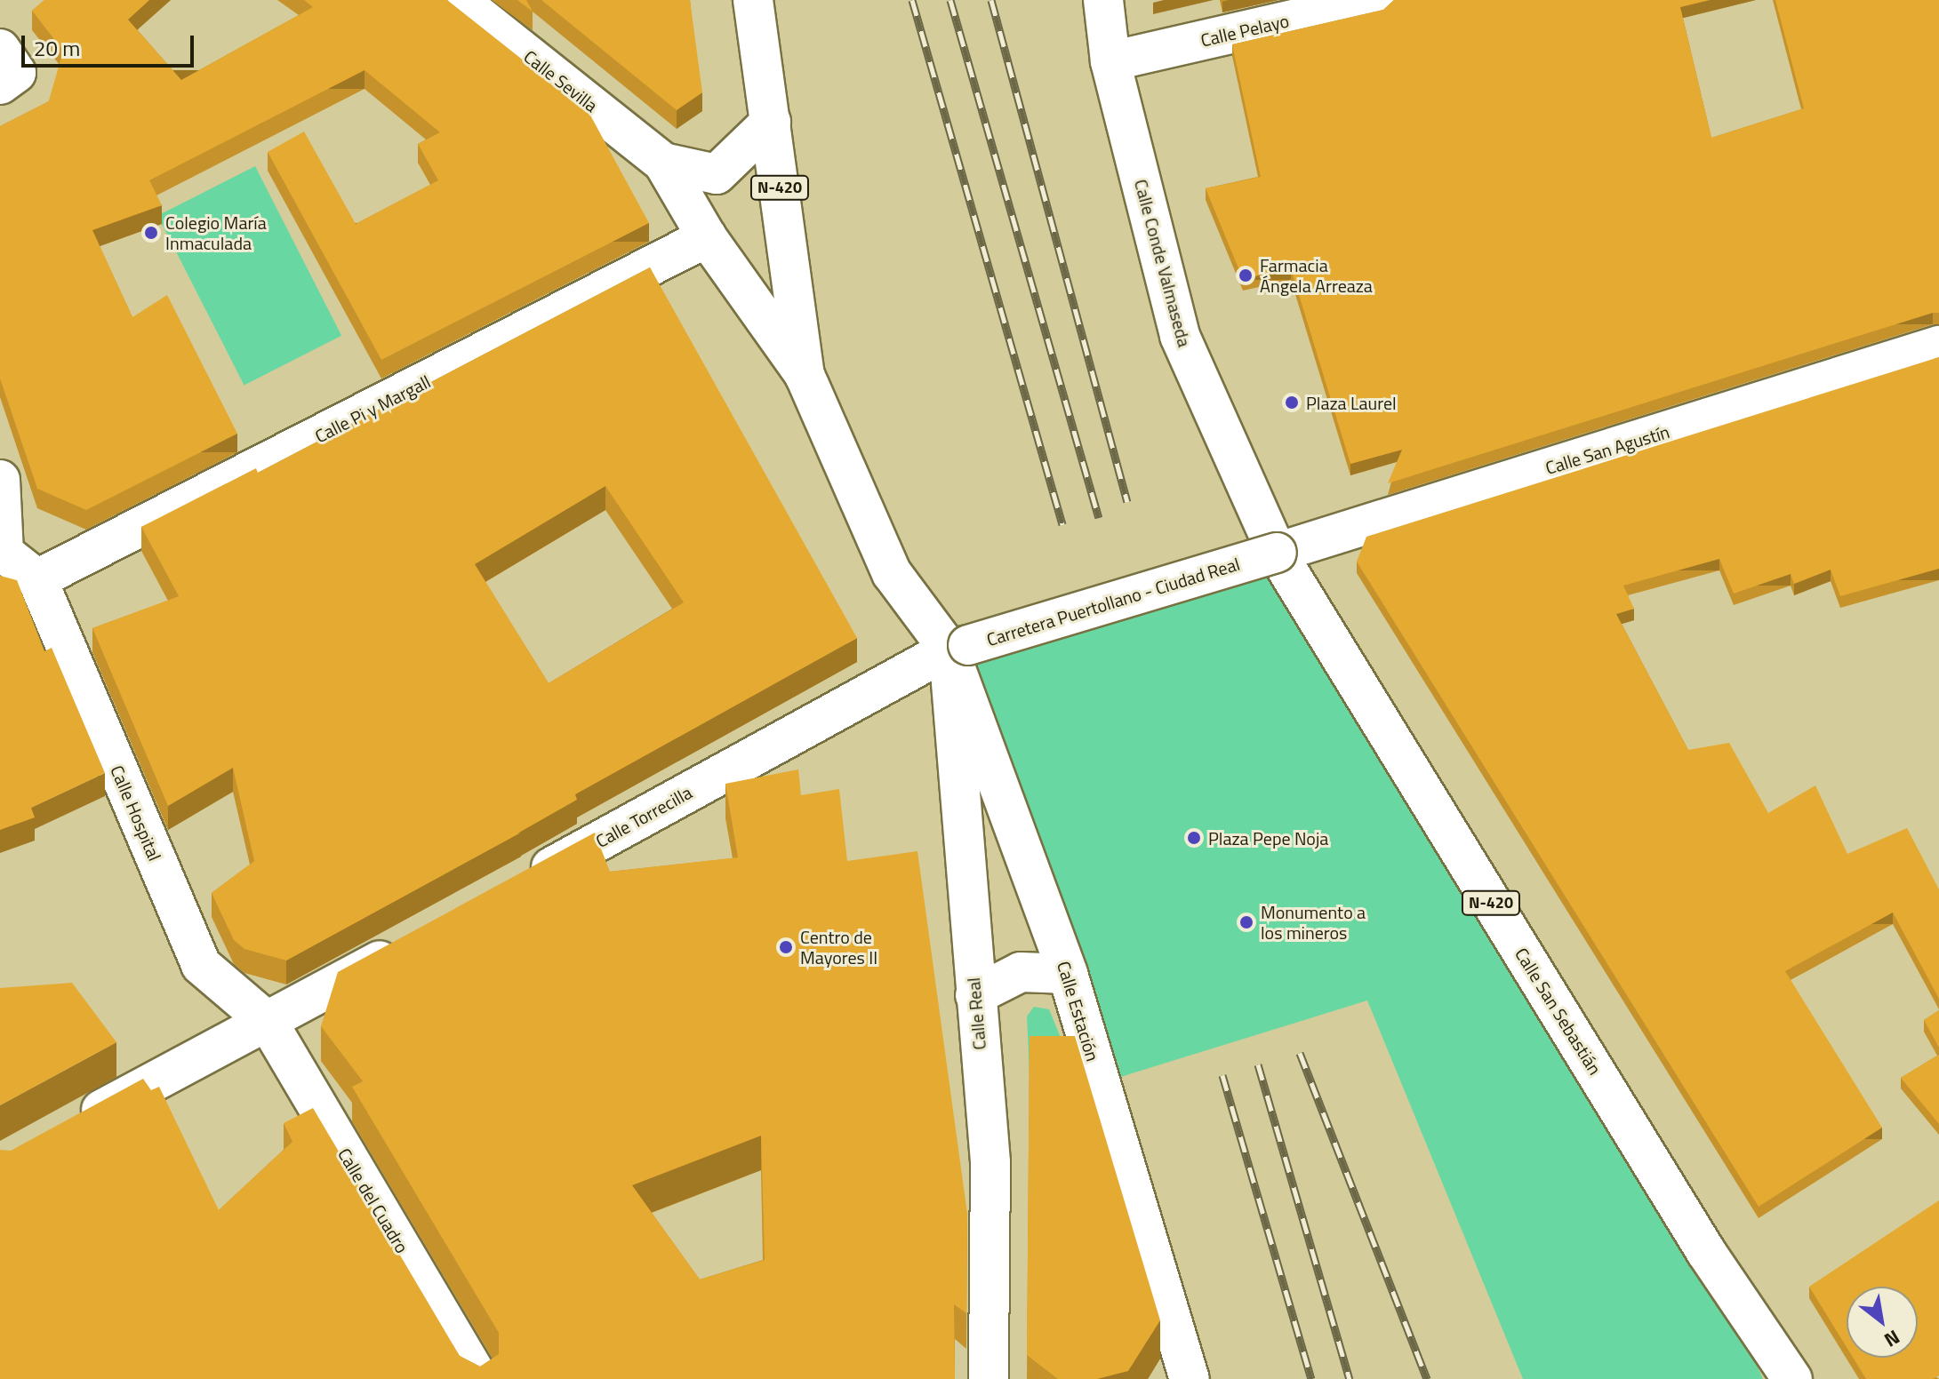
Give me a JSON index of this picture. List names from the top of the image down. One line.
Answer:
{"streets":{"main road":["Calle Pelayo","Calle Sevilla","N-420","Calle Conde Valmaseda","Calle Pi y Margall","Calle San Agustín","Carretera Puertollano - Ciudad Real","Calle Hospital","Calle Torrecilla","Calle Estación","Calle San Sebastián","Calle Real","Calle del Cuadro"]},"crossings":[["Calle Pelayo","Calle Conde Valmaseda"],["Calle Sevilla","N-420"],["Calle Sevilla","Calle Pi y Margall"],["N-420","Carretera Puertollano - Ciudad Real"],["N-420","Calle Torrecilla"],["N-420","Calle Estación"],["N-420","Calle Real"],["Calle Conde Valmaseda","Calle San Agustín"],["Calle Conde Valmaseda","Carretera Puertollano - Ciudad Real"],["Calle Conde Valmaseda","Calle San Sebastián"],["Calle Pi y Margall","Calle Hospital"],["Calle San Agustín","Carretera Puertollano - Ciudad Real"],["Calle San Agustín","Calle San Sebastián"],["Carretera Puertollano - Ciudad Real","Calle Torrecilla"],["Carretera Puertollano - Ciudad Real","Calle Estación"],["Carretera Puertollano - Ciudad Real","Calle San Sebastián"],["Carretera Puertollano - Ciudad Real","Calle Real"],["Calle Hospital","Calle del Cuadro"],["Calle Torrecilla","Calle Estación"],["Calle Torrecilla","Calle Real"],["Calle Estación","Calle Real"]],"places":["Colegio María Inmaculada","Farmacia Ángela Arreaza","Plaza Laurel","Plaza Pepe Noja","Monumento a los mineros","Centro de Mayores II"],"scale_bar":"20 m","north":"bottom right"}
